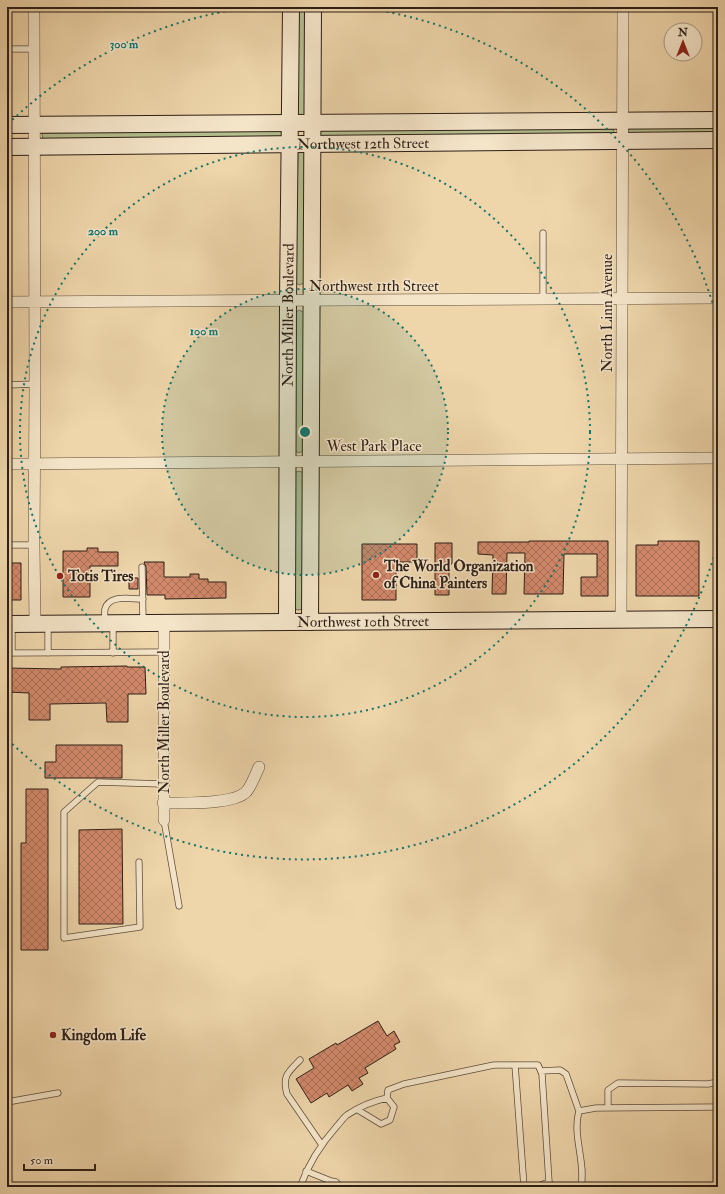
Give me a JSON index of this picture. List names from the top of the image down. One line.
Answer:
{"streets":{"street":["Northwest 12th Street","Northwest 11th Street","North Linn Avenue","North Miller Boulevard","West Park Place","Northwest 10th Street"]},"crossings":[["Northwest 12th Street","North Linn Avenue"],["Northwest 12th Street","North Miller Boulevard"],["Northwest 11th Street","North Linn Avenue"],["Northwest 11th Street","North Miller Boulevard"],["North Linn Avenue","West Park Place"],["North Linn Avenue","Northwest 10th Street"],["North Miller Boulevard","West Park Place"],["North Miller Boulevard","Northwest 10th Street"]],"places":["The World Organization of China Painters","Totis Tires","Kingdom Life"],"scale_bar":"50 m","north":"top","rings":["300 m","200 m","100 m"]}
